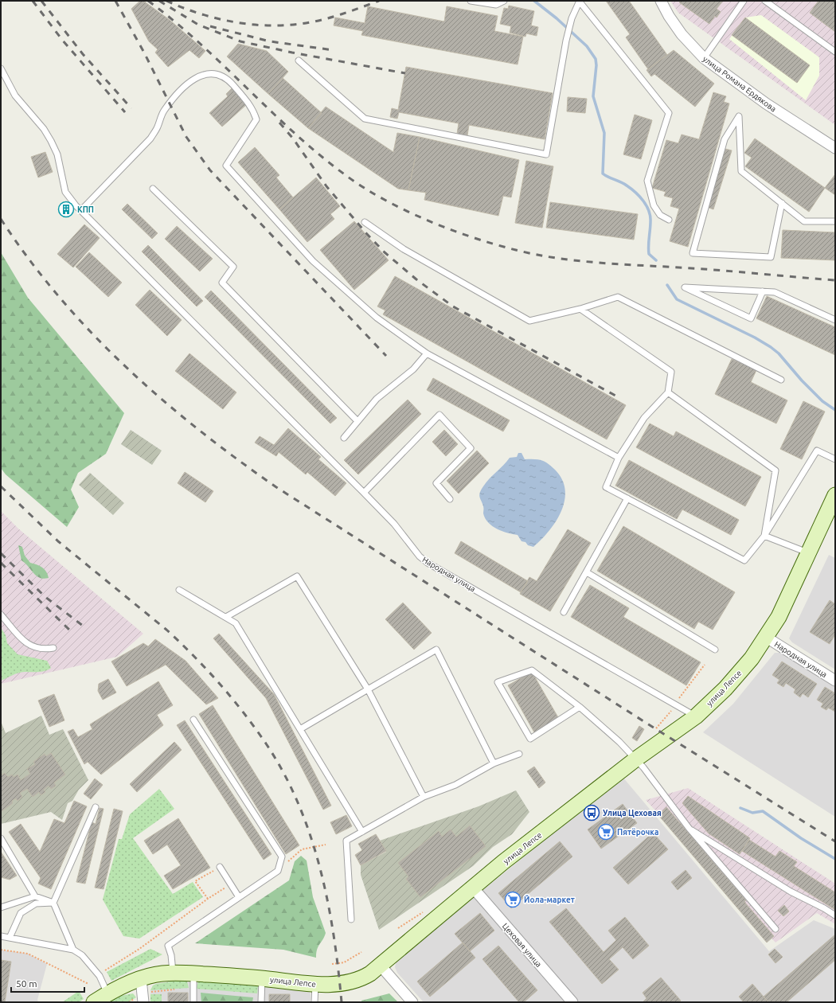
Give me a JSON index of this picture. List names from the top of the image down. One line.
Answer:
{"streets":{"main road":["улица Лепсе"],"street":["улица Романа Ердякова","Народная улица","Цеховая улица"]},"crossings":[["Народная улица","улица Лепсе"],["улица Лепсе","Цеховая улица"]],"places":{"building":["КПП"],"bus stop":["Улица Цеховая"],"supermarket":["Пятёрочка","Йола-маркет"]},"scale_bar":"50 m"}
